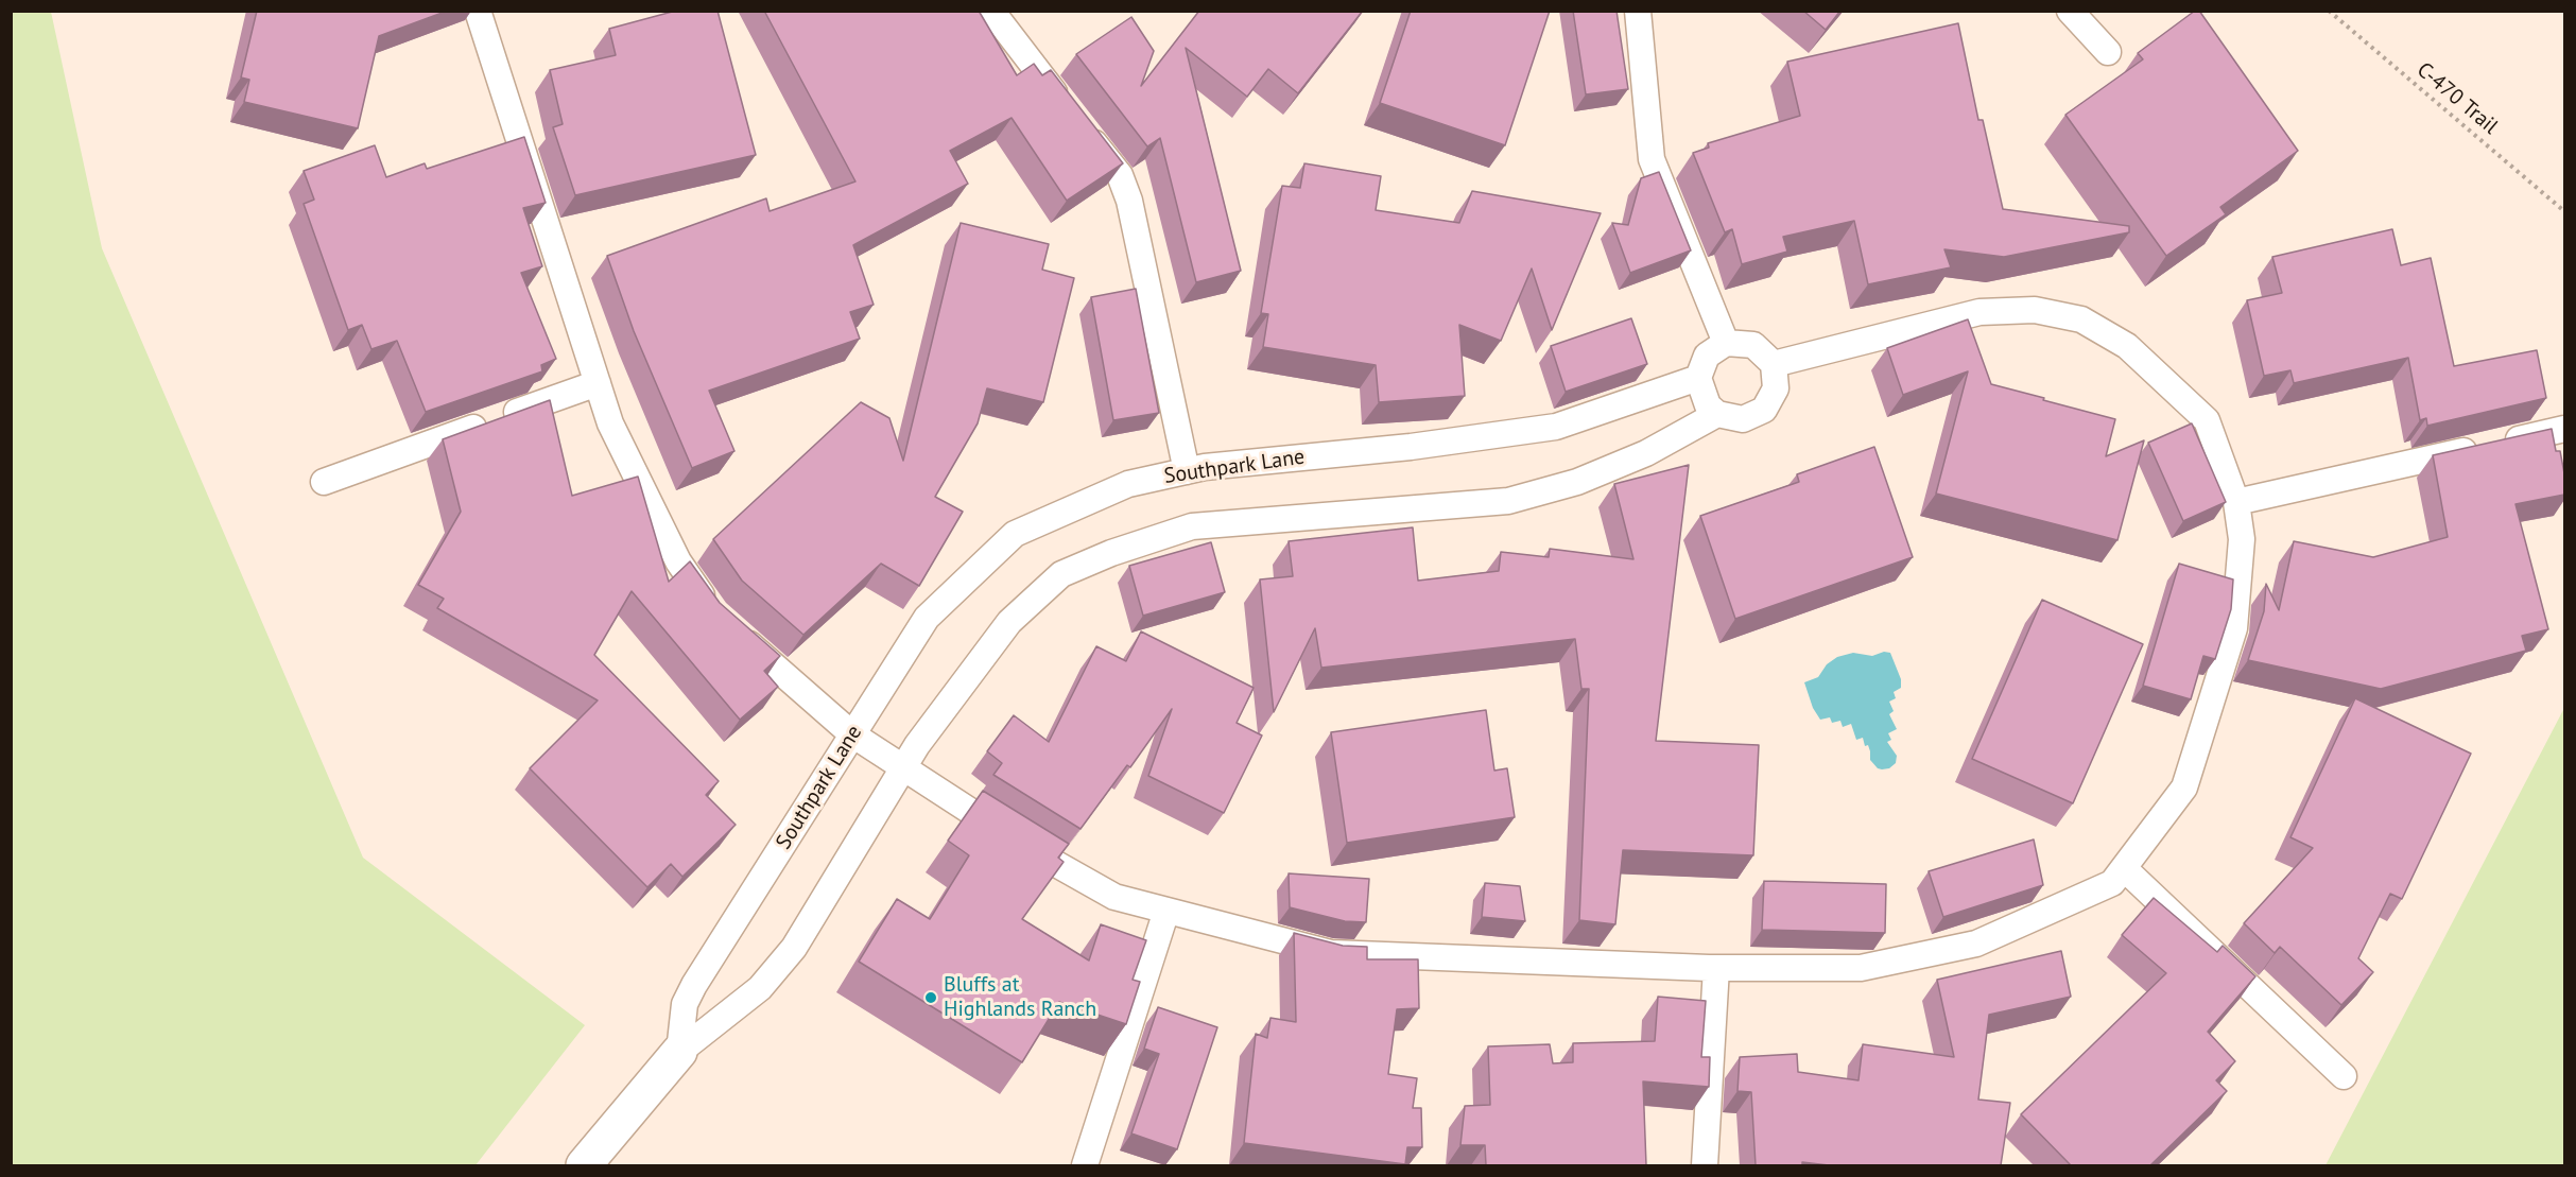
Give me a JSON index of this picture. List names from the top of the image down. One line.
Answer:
{"streets":{"lane":["Southpark Lane"],"path":["C-470 Trail"]},"places":["Bluffs at Highlands Ranch"]}
